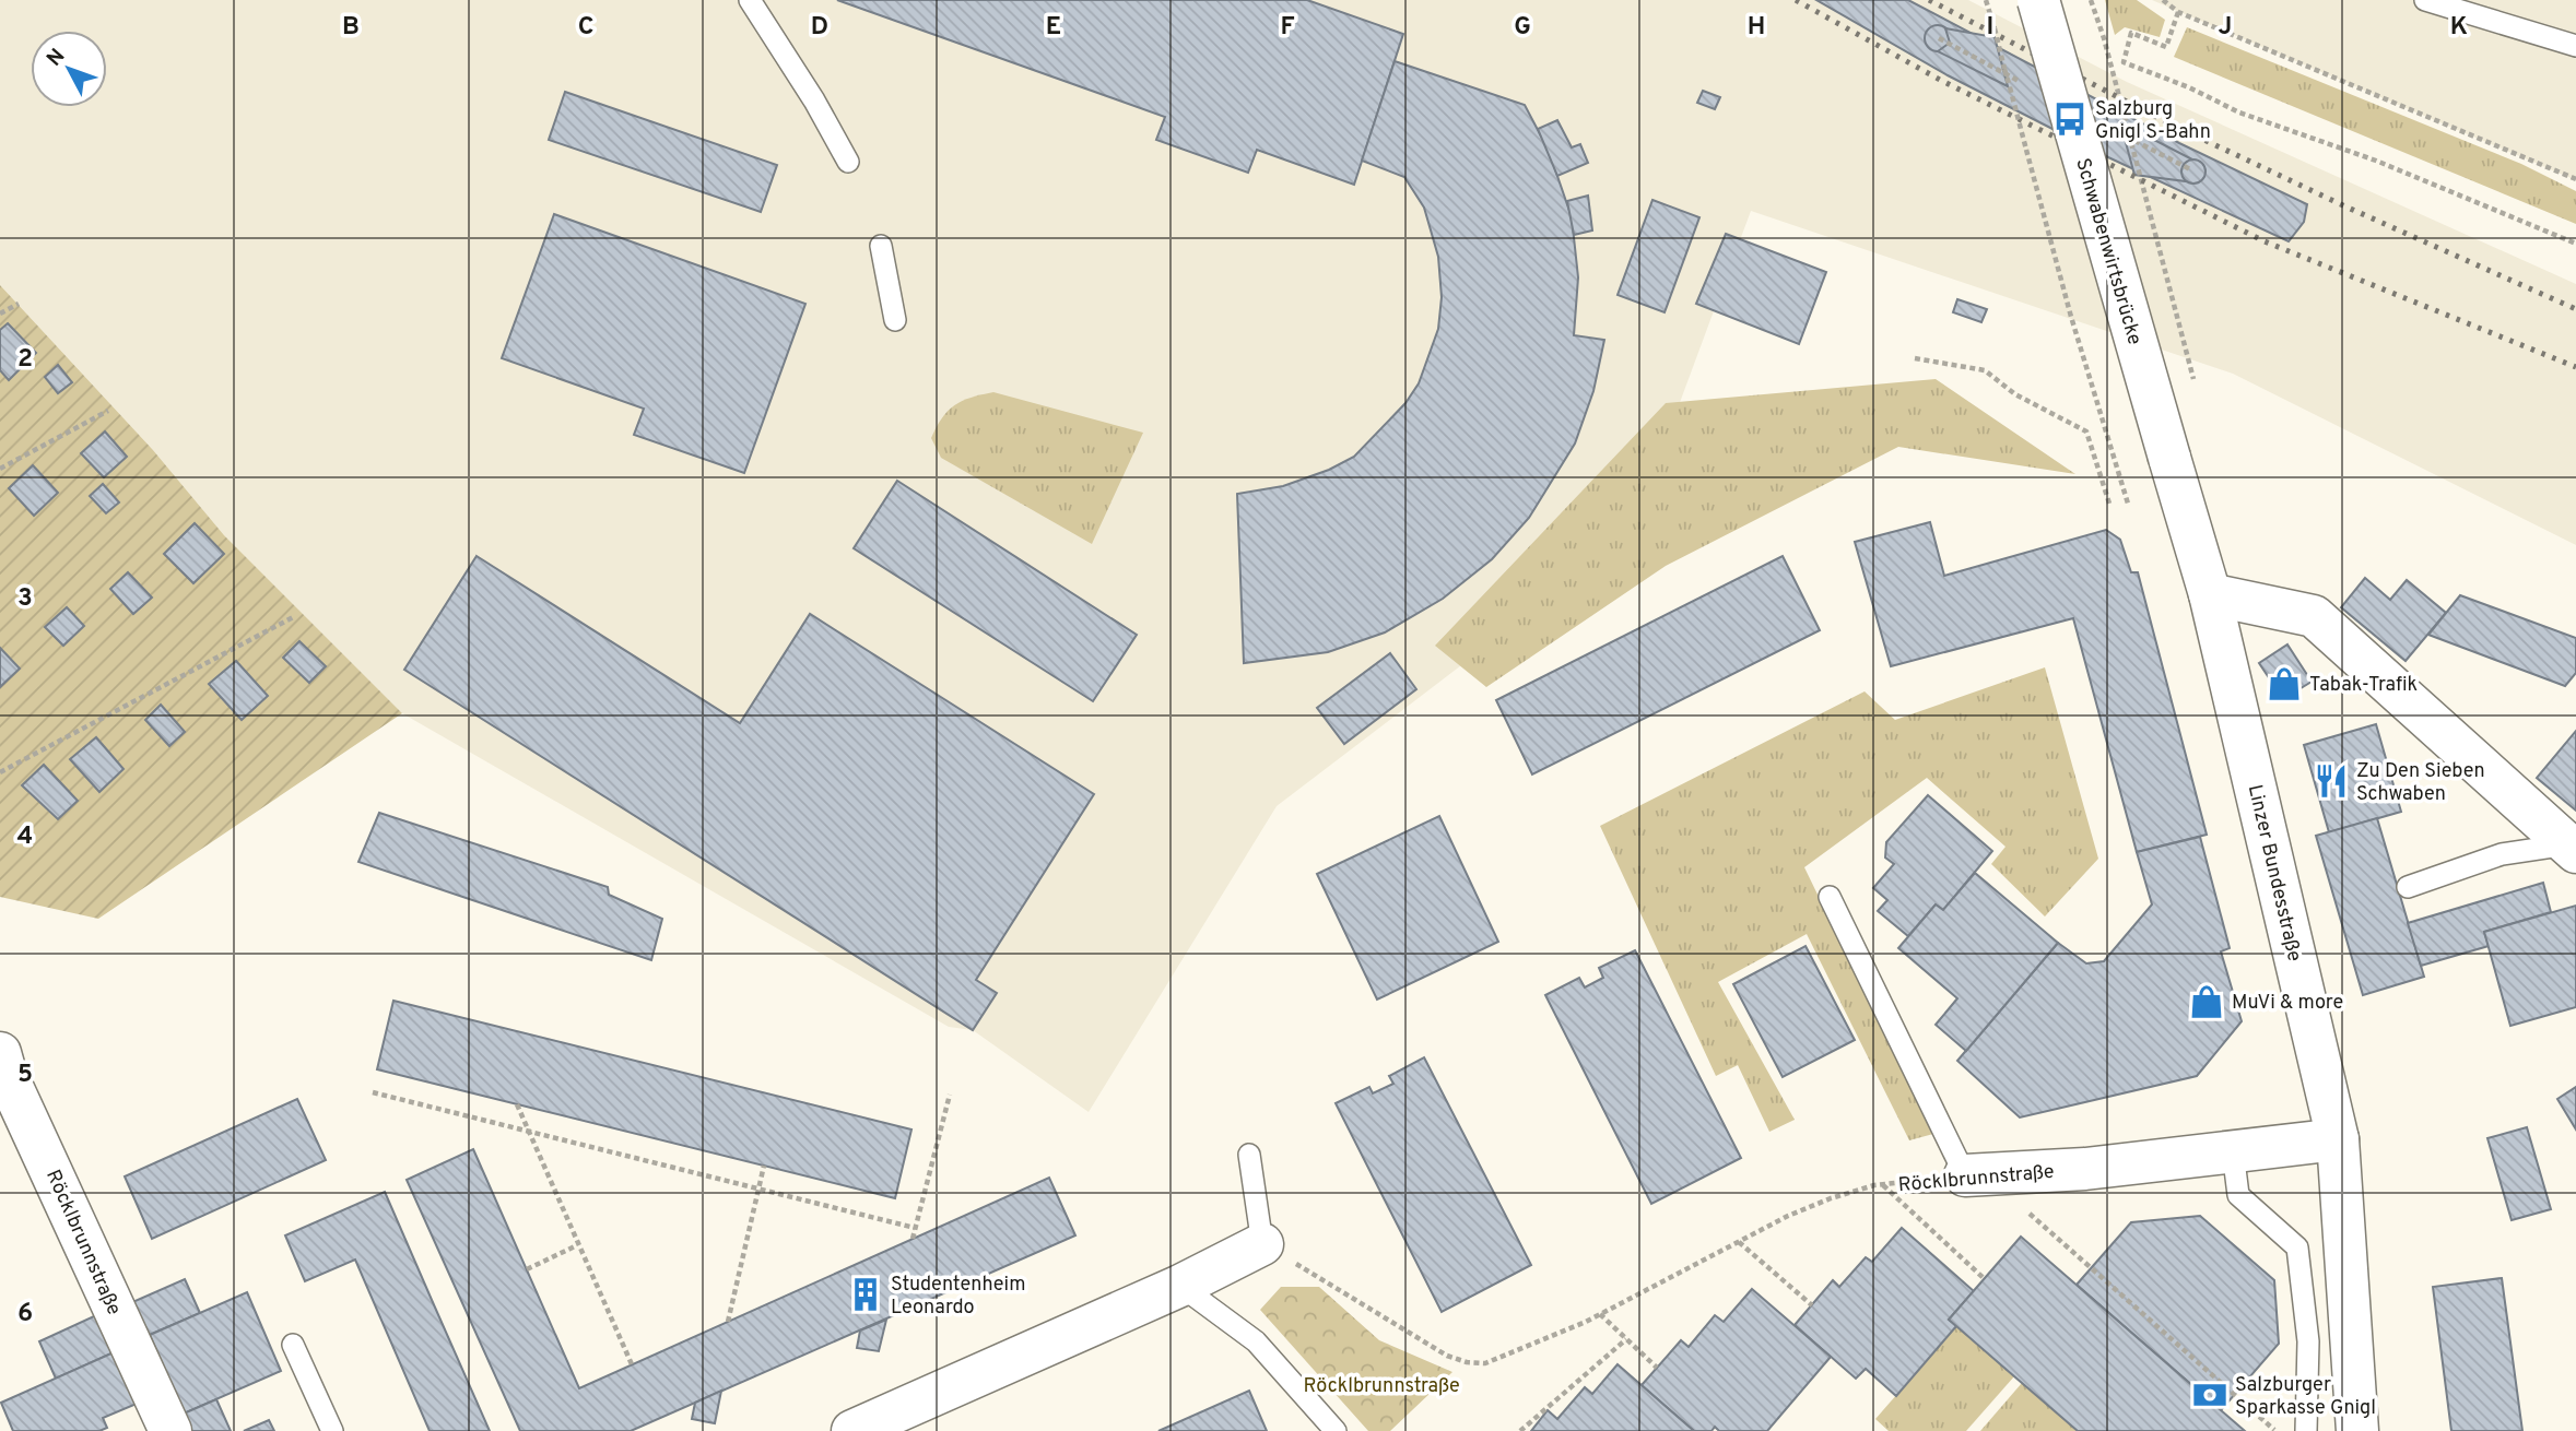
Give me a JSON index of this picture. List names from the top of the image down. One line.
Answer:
{"streets":{"street":["Schwabenwirtsbrücke","Linzer Bundesstraße","Röcklbrunnstraße"]},"crossings":[["Schwabenwirtsbrücke","Linzer Bundesstraße"],["Linzer Bundesstraße","Röcklbrunnstraße"]],"parks":["Röcklbrunnstraße"],"places":{"bus stop":["Salzburg Gnigl S-Bahn"],"shop":["Tabak-Trafik","MuVi & more"],"restaurant":["Zu Den Sieben Schwaben"],"building":["Studentenheim Leonardo"],"bank":["Salzburger Sparkasse Gnigl"]},"north":"top left","grid":{"columns":["B","C","D","E","F","G","H","I","J","K"],"rows":["2","3","4","5","6"]}}
